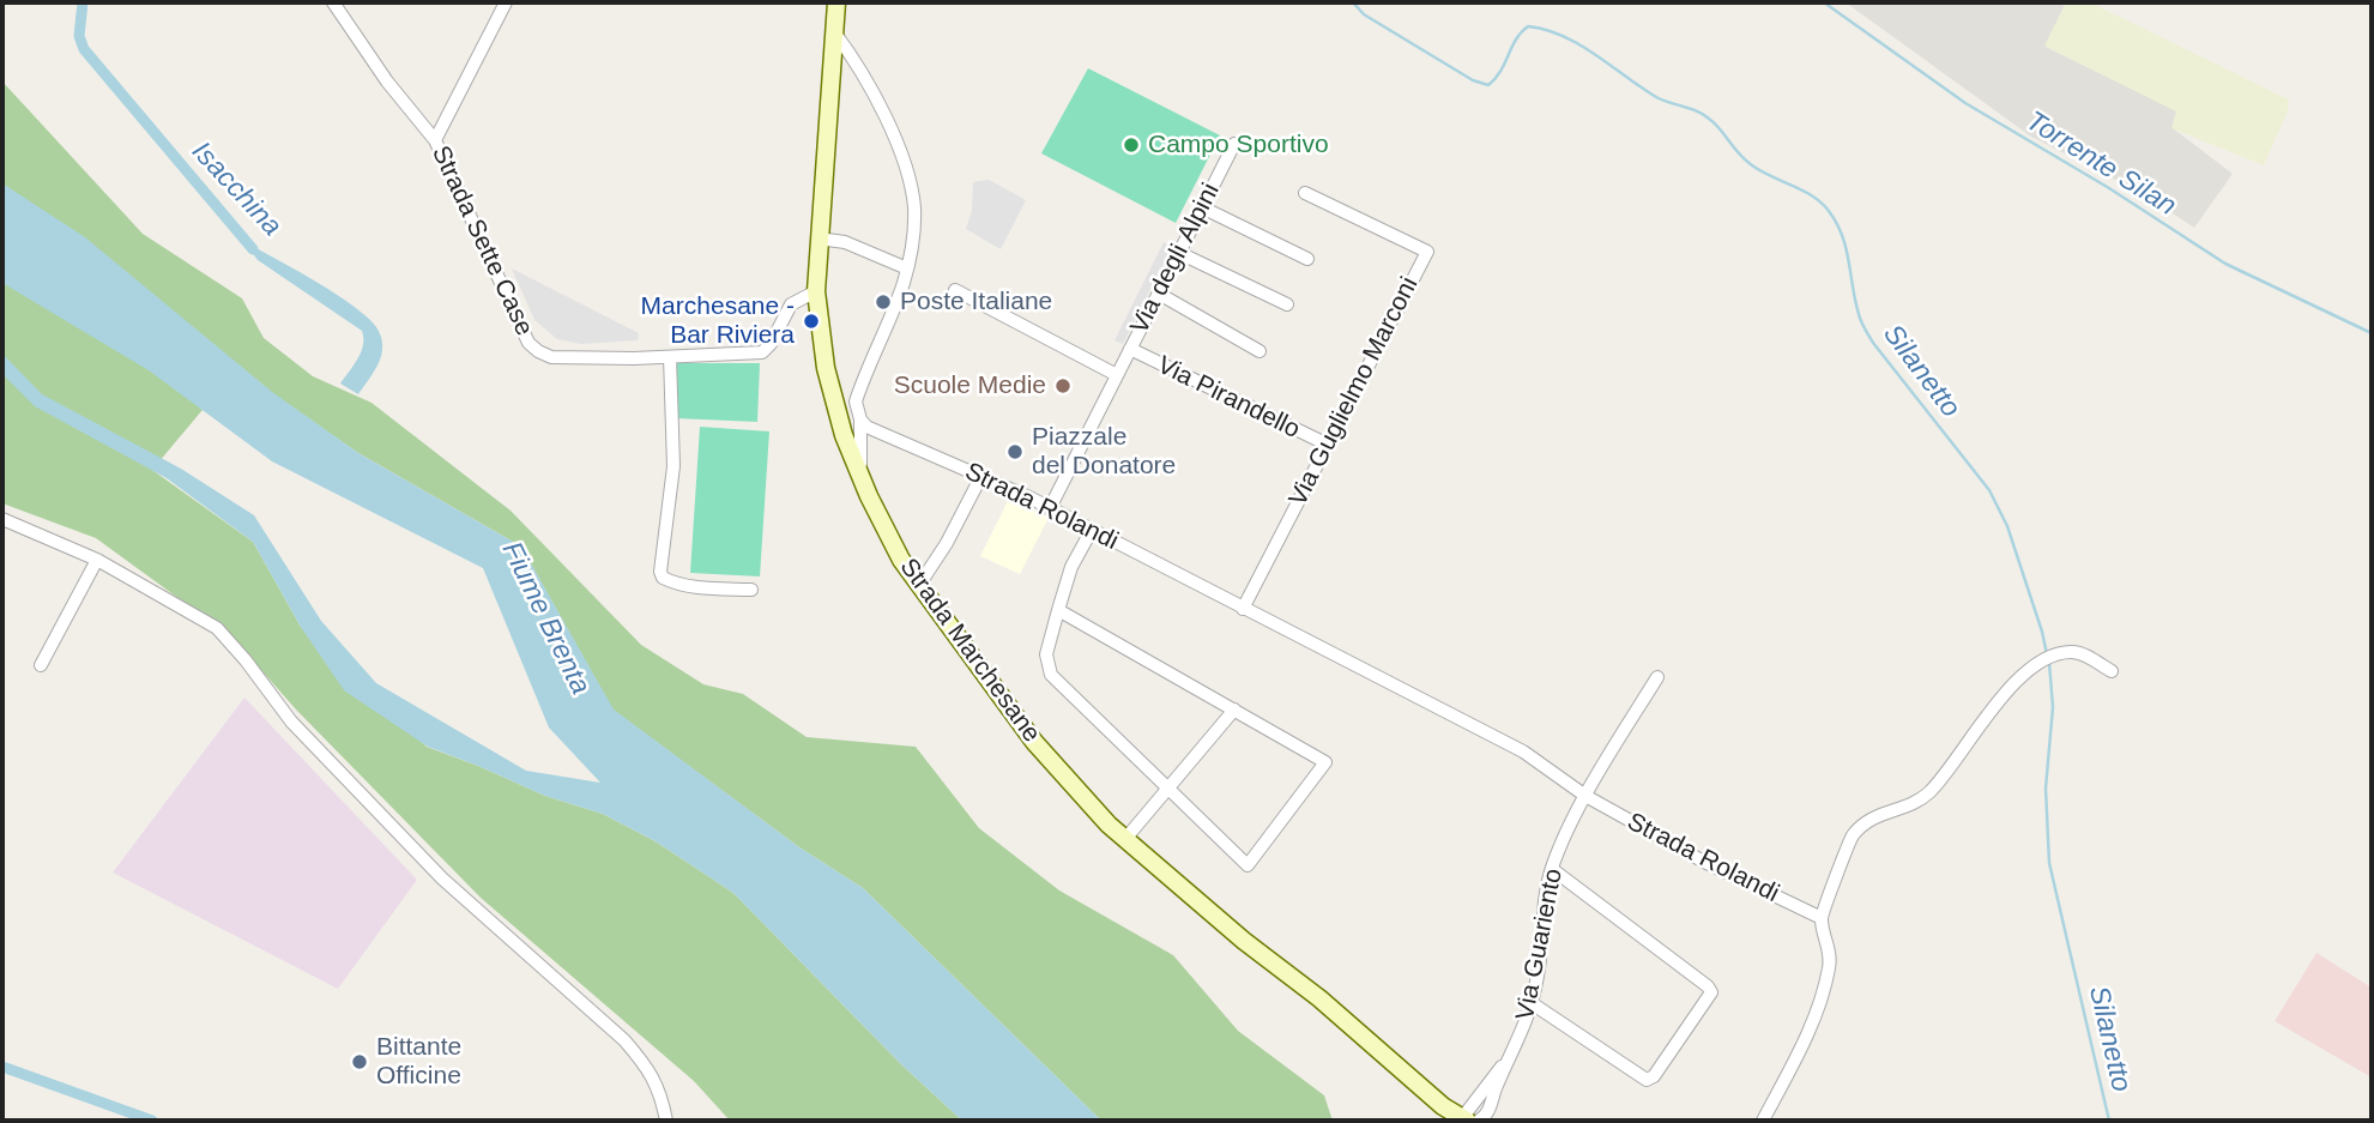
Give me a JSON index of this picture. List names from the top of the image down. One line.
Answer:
{"streets":{"main road":["Strada Marchesane"],"street":["Strada Sette Case","Via degli Alpini","Via Guglielmo Marconi","Via Pirandello","Strada Rolandi","Via Guariento"]},"crossings":[["Strada Sette Case","Strada Marchesane"],["Via degli Alpini","Via Pirandello"],["Via degli Alpini","Strada Rolandi"],["Via Guglielmo Marconi","Via Pirandello"],["Via Guglielmo Marconi","Strada Rolandi"],["Strada Rolandi","Via Guariento"],["Strada Marchesane","Via Guariento"]],"water":["Torrente Silan","Isacchina","Silanetto","Fiume Brenta"],"places":["Campo Sportivo","Poste Italiane","Marchesane - Bar Riviera","Scuole Medie","Piazzale del Donatore","Bittante Officine"]}
